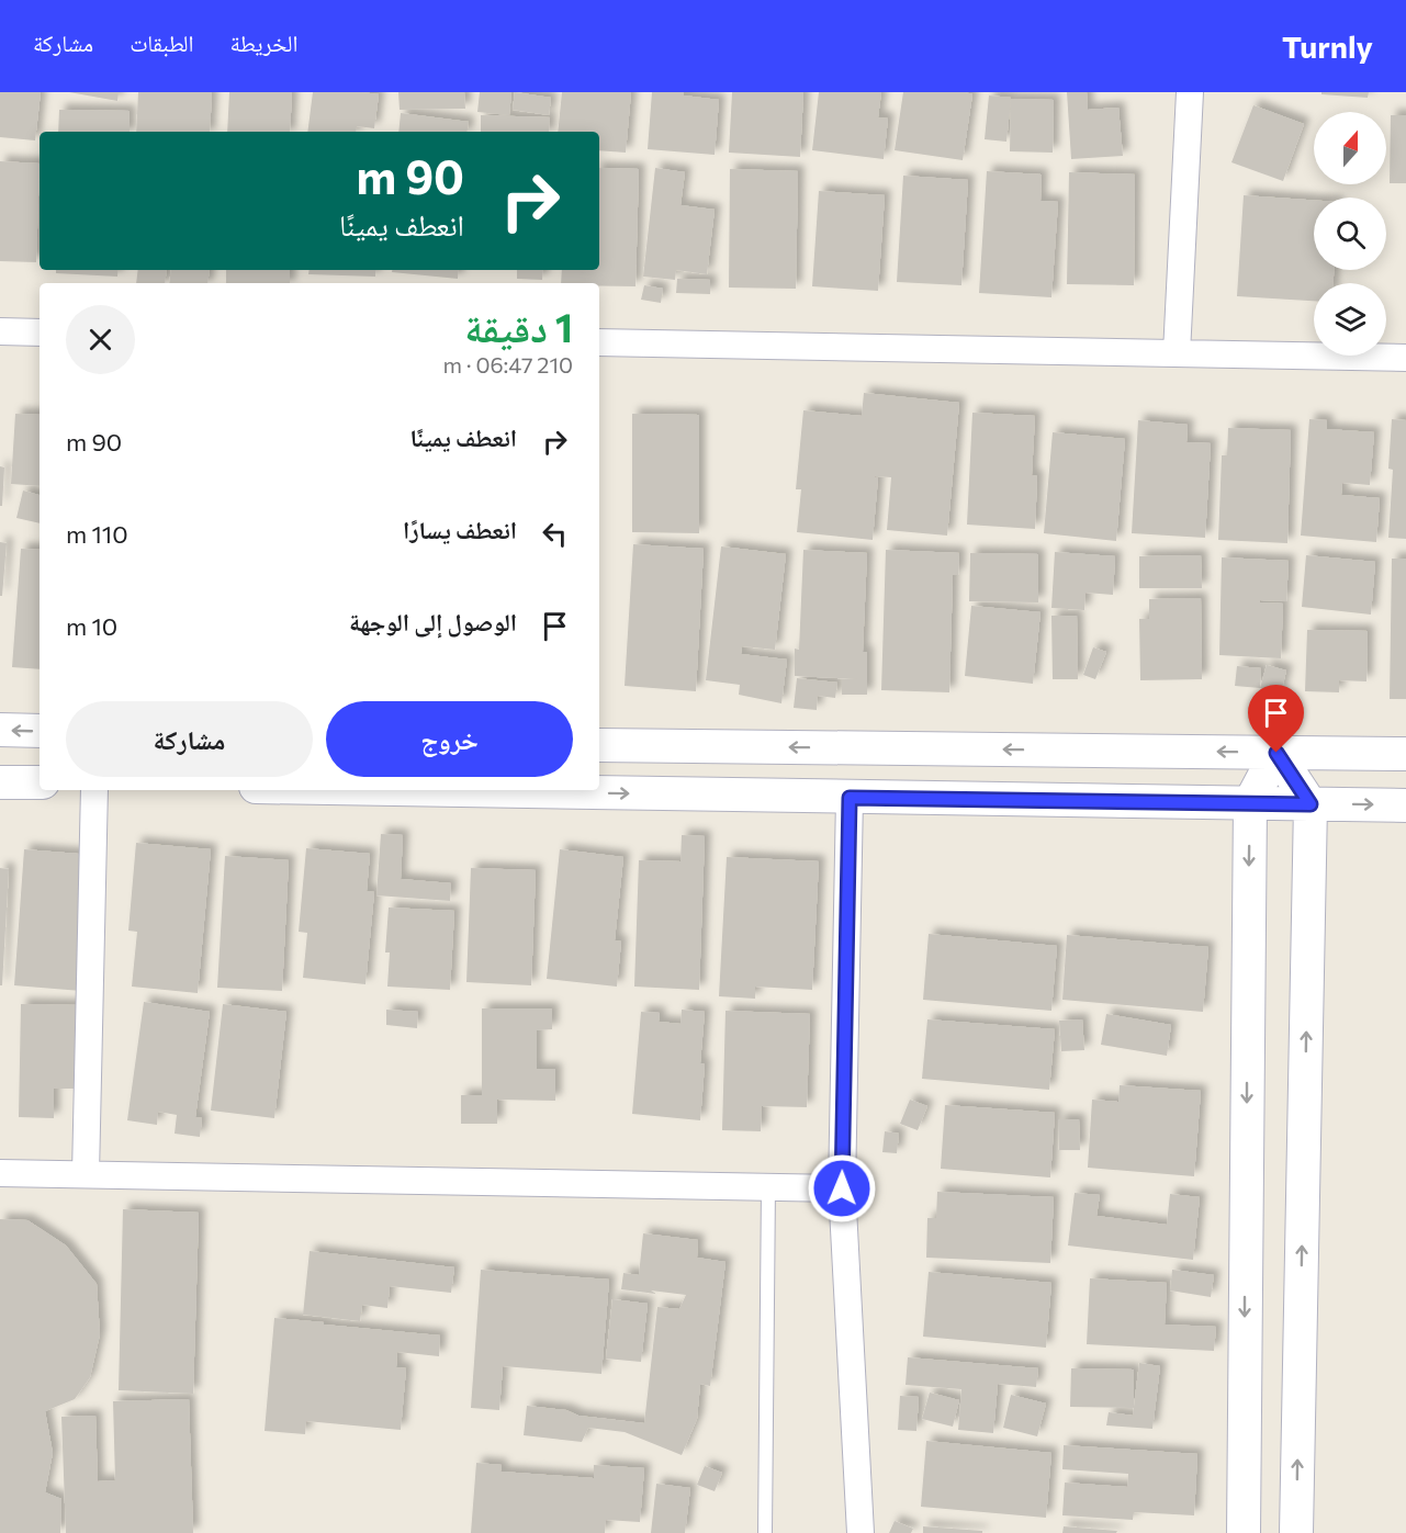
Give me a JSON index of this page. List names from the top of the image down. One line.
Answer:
{"north":"top","page":{"header":"Turnly","nav":["الخريطة","الطبقات","مشاركة"],"turn":["90 m","انعطف يمينًا"],"heading":["1 دقيقة","210 m · 06:47"],"list":[{"name":"انعطف يمينًا","value":"90 m"},{"name":"انعطف يسارًا","value":"110 m"},{"name":"الوصول إلى الوجهة","value":"10 m"}],"buttons":["خروج","مشاركة"]}}
